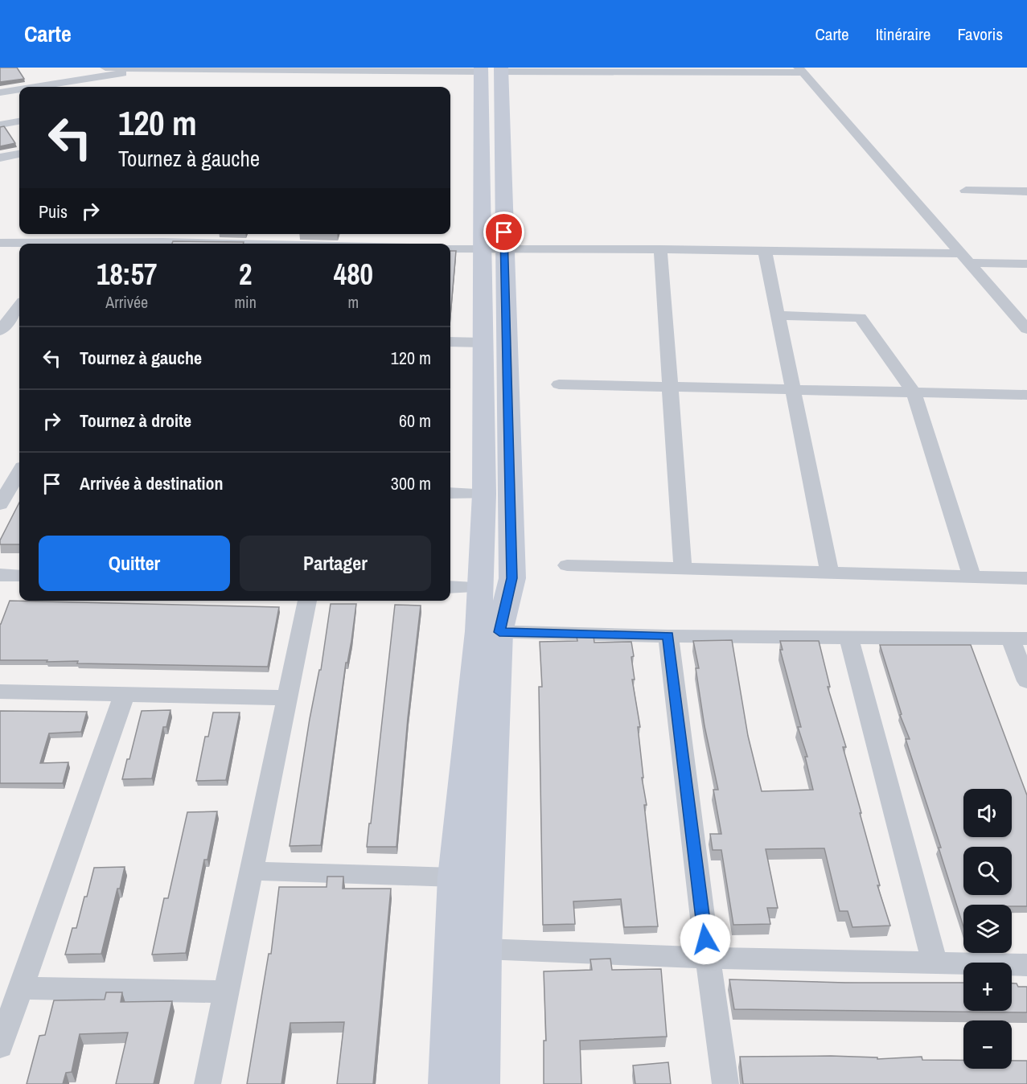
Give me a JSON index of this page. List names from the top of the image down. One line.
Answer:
{"page":{"header":"Carte","nav":["Carte","Itinéraire","Favoris"],"turn":["120 m","Tournez à gauche"],"then":"Puis","eta":["18:57","Arrivée","2","min","480","m"],"list":[{"name":"Tournez à gauche","value":"120 m"},{"name":"Tournez à droite","value":"60 m"},{"name":"Arrivée à destination","value":"300 m"}],"buttons":["Quitter","Partager"],"map_buttons":["+","−"]}}
